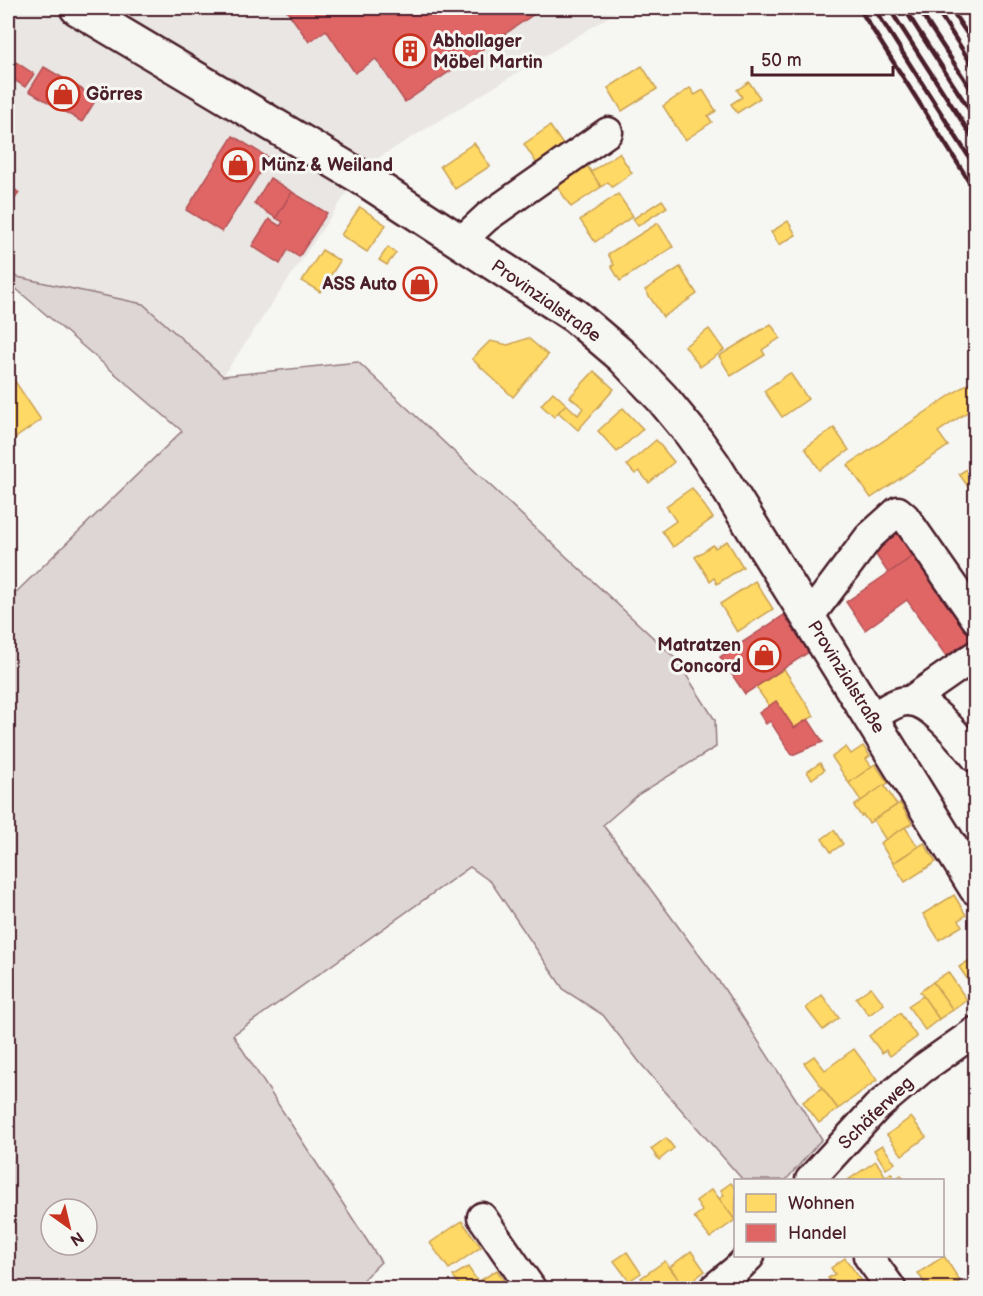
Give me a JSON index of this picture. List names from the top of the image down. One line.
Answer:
{"streets":{"main road":["Provinzialstraße"],"street":["Schäferweg"]},"places":{"building":["Abhollager Möbel Martin"],"shop":["Görres","Münz & Weiland","ASS Auto","Matratzen Concord"]},"legend":["Wohnen","Handel"],"scale_bar":"50 m","north":"bottom right"}
